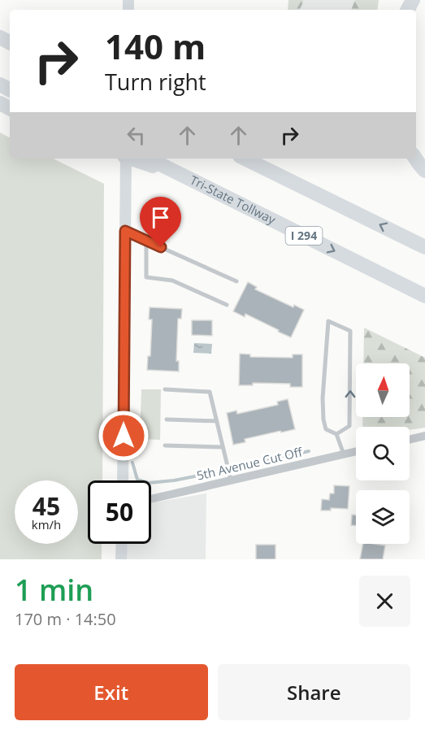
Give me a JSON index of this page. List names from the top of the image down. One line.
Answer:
{"streets":{"highway":["Tri-State Tollway","I 294"],"street":["5th Avenue Cut Off"]},"north":"top","page":{"turn":["140 m","Turn right"],"speed":"45 km/h","limit":"50","heading":["1 min","170 m · 14:50"],"buttons":["Exit","Share"]}}
